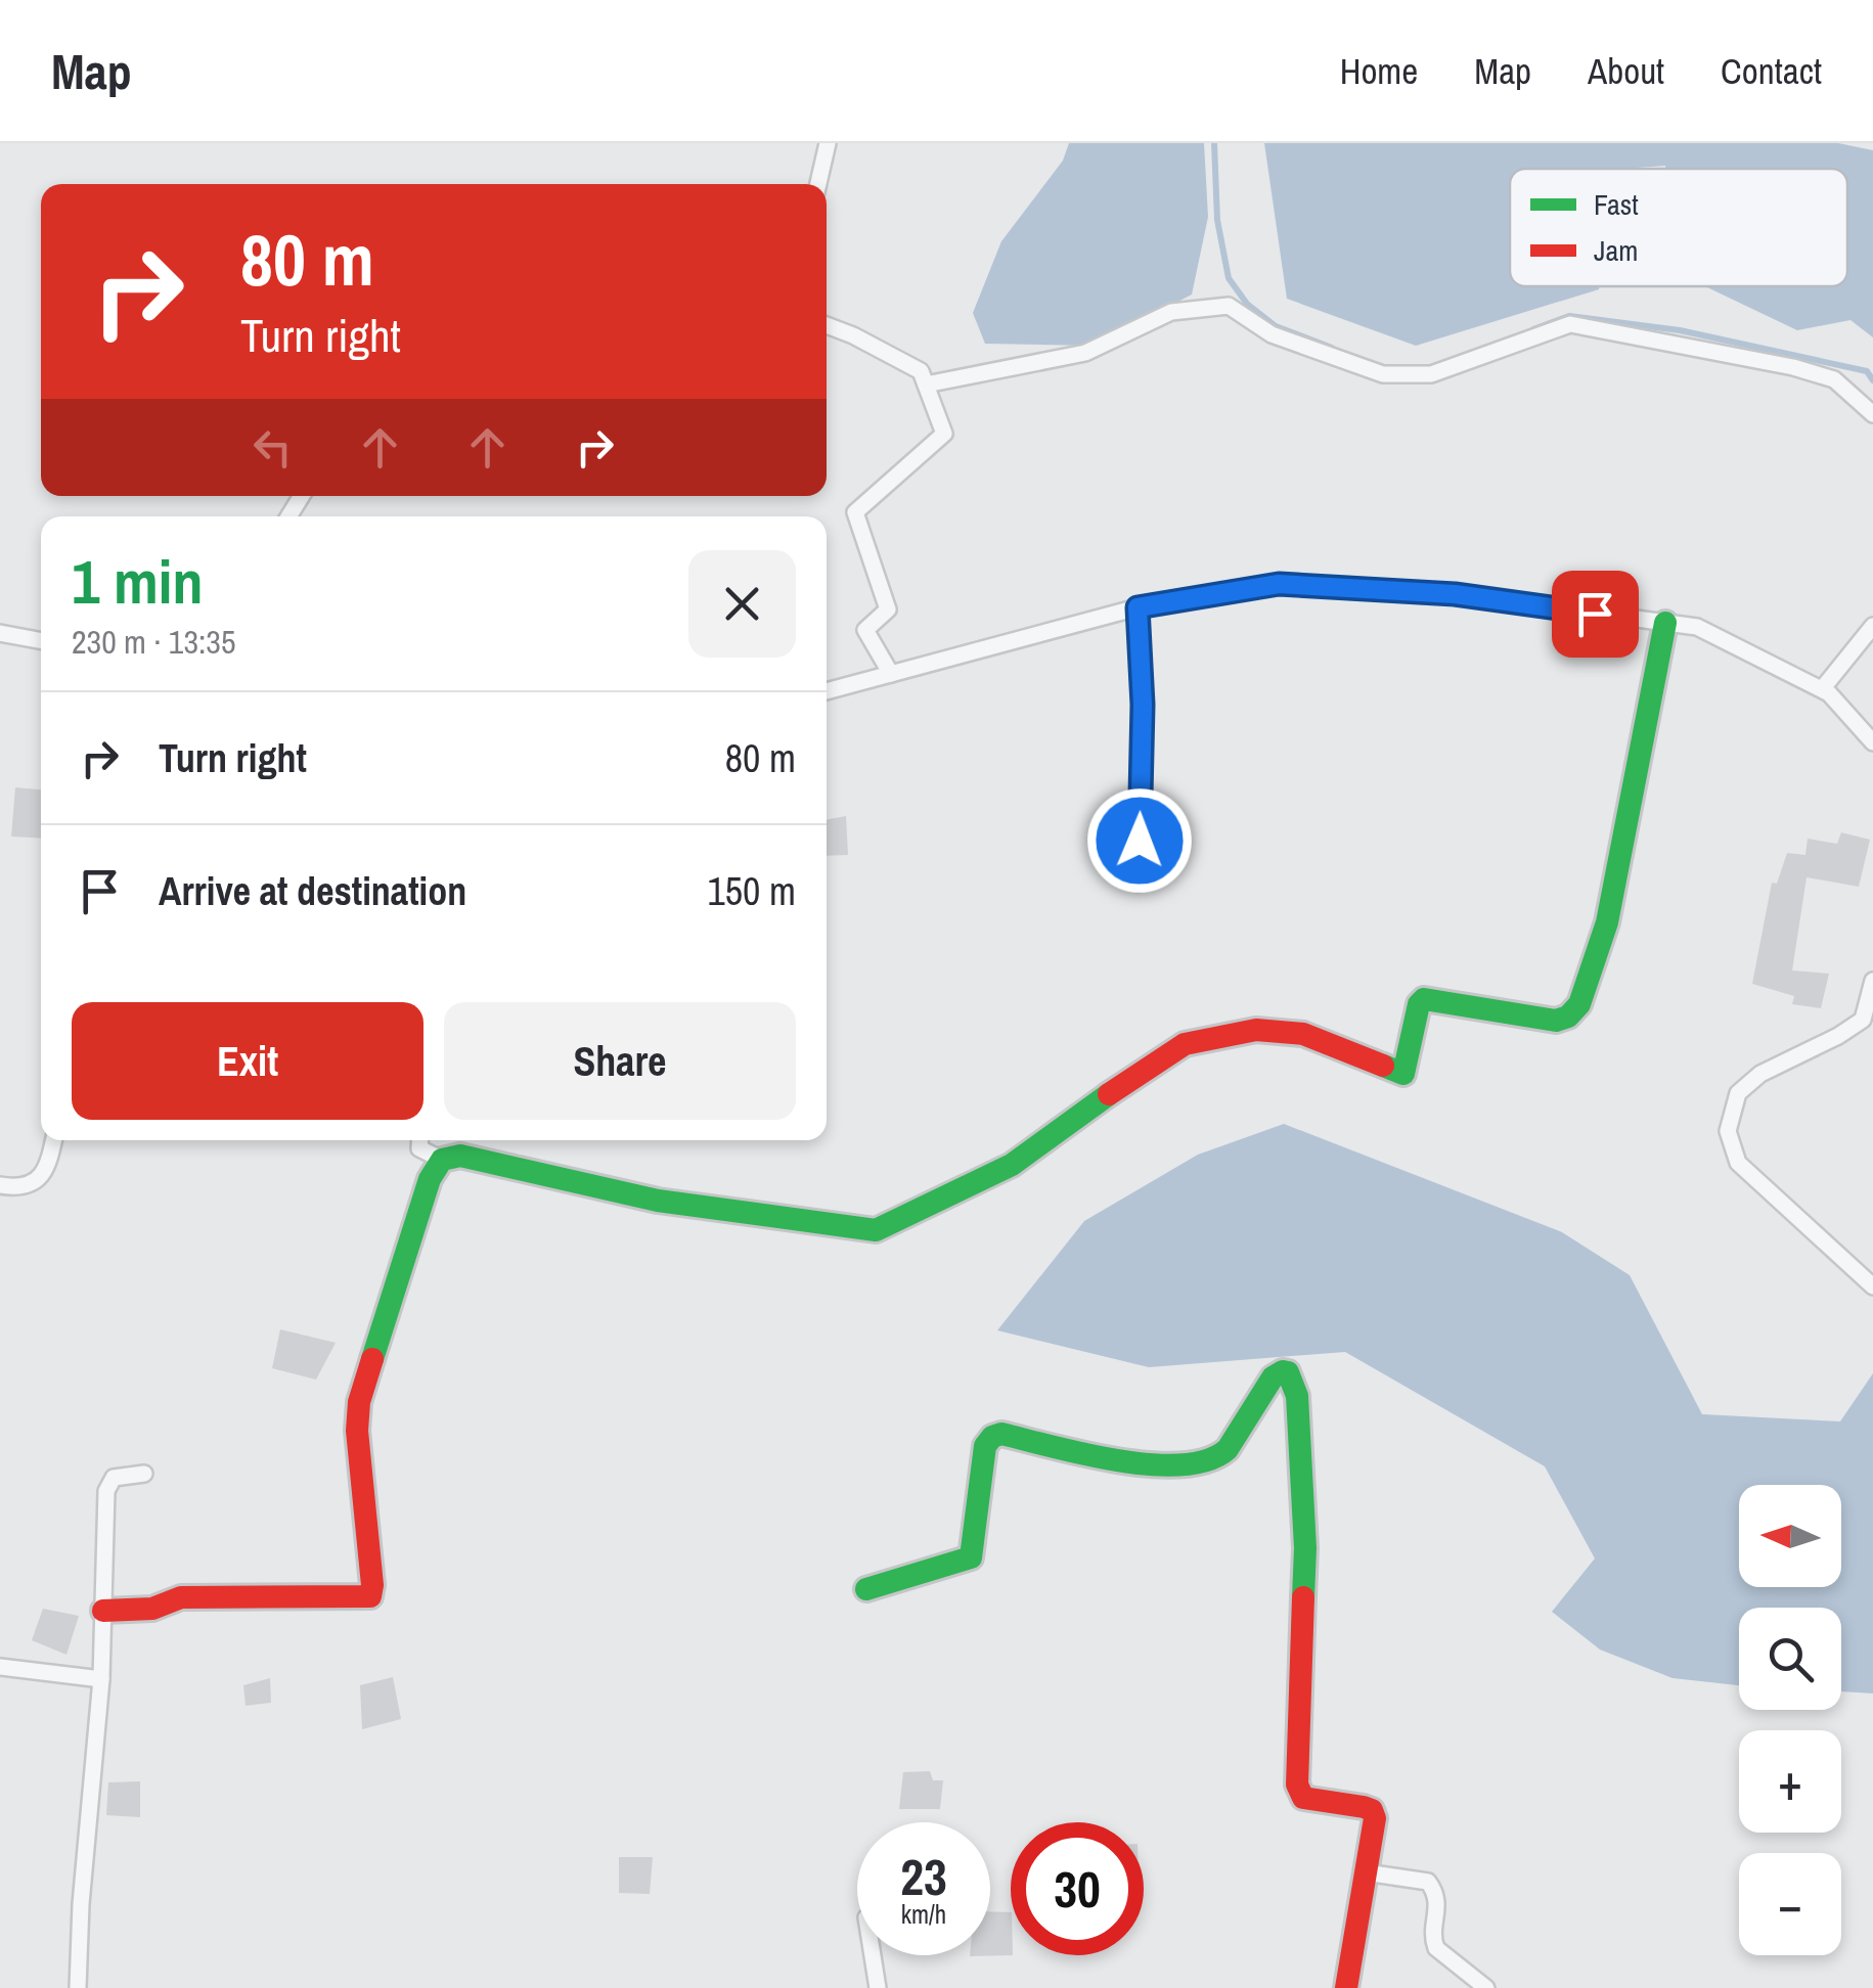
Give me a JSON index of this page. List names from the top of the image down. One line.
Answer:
{"legend":["Fast","Jam"],"north":"left","page":{"header":"Map","nav":["Home","Map","About","Contact"],"turn":["80 m","Turn right"],"heading":["1 min","230 m · 13:35"],"list":[{"name":"Turn right","value":"80 m"},{"name":"Arrive at destination","value":"150 m"}],"buttons":["Exit","Share"],"map_buttons":["+","−"],"speed":"23 km/h","limit":"30"}}
